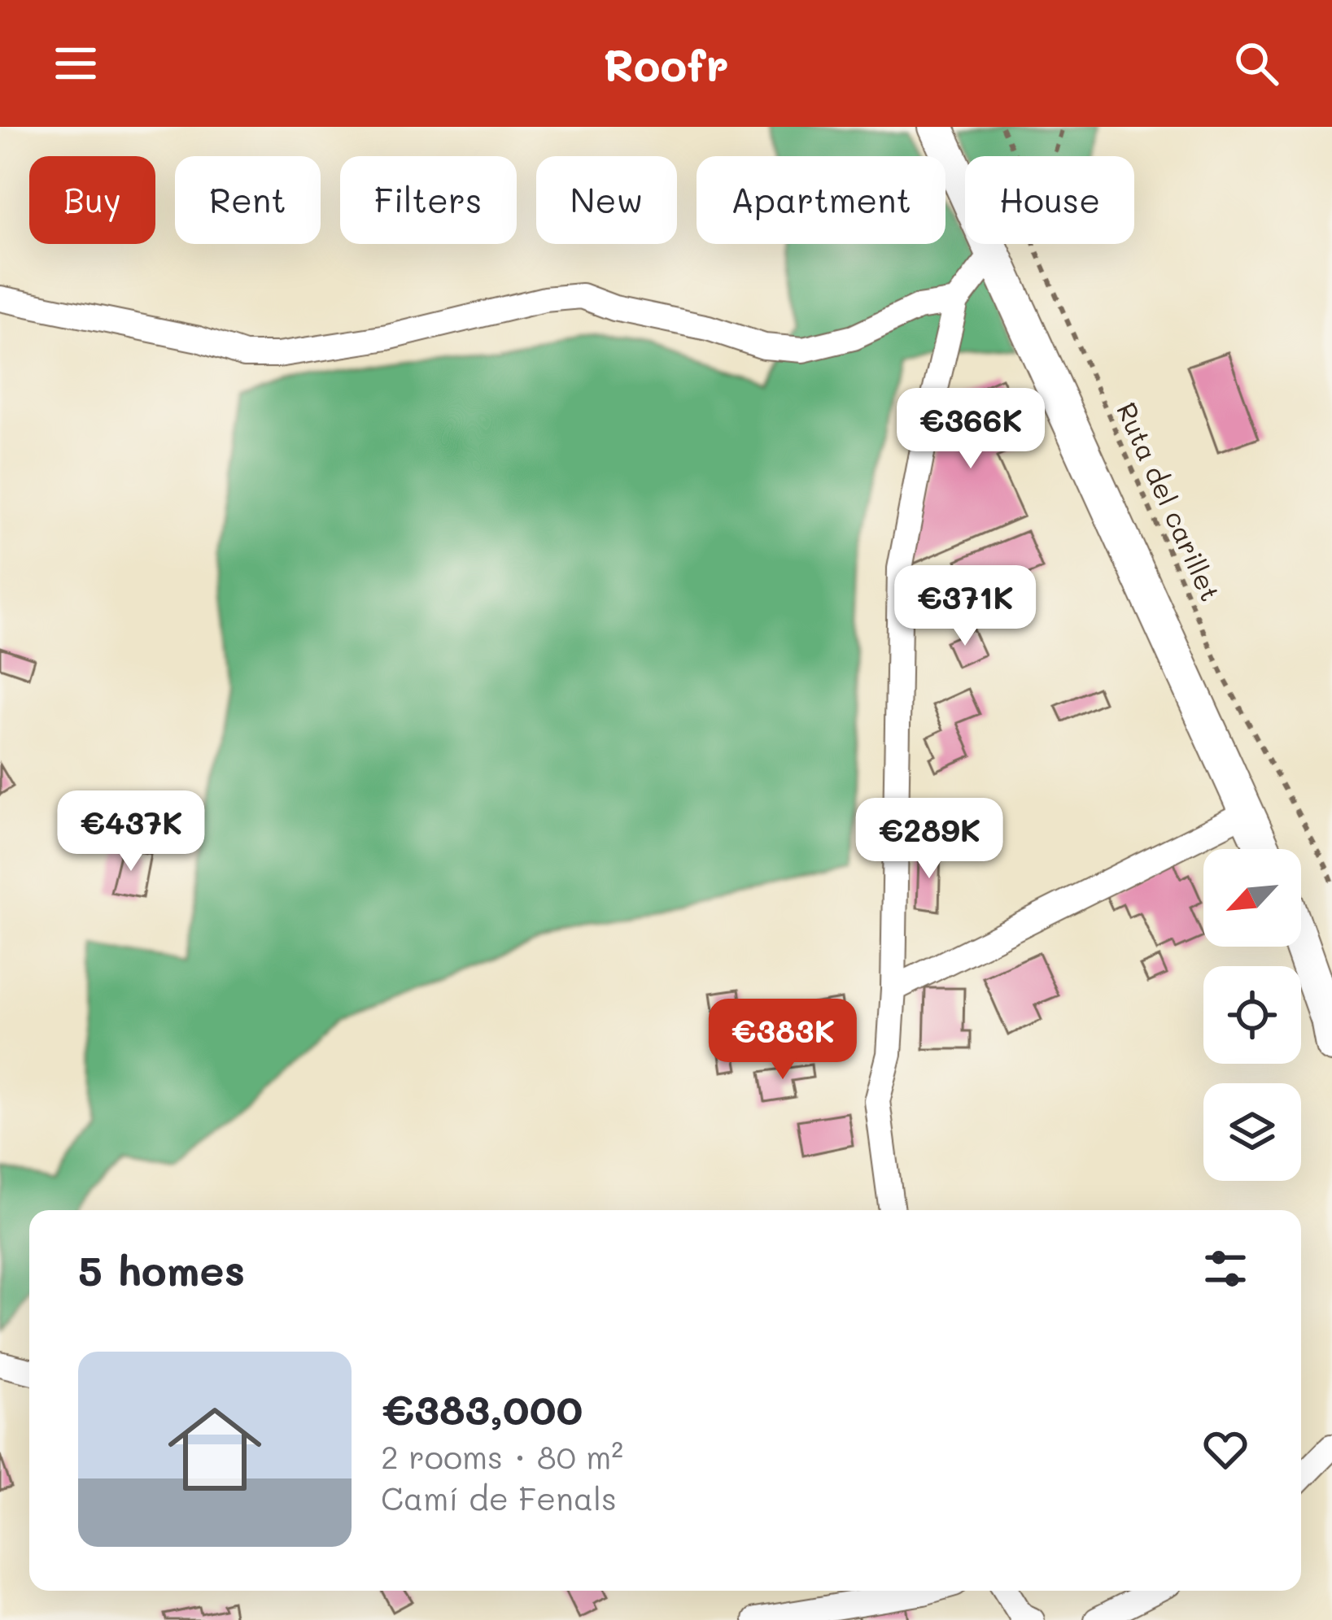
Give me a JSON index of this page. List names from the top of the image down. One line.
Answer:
{"streets":{"path":["Ruta del carillet"]},"north":"bottom left","page":{"header":"Roofr","chip":["Buy","Rent","Filters","New","Apartment","House"],"price":["€366K","€371K","€437K","€289K","€383K"],"heading":"5 homes","list":[{"name":"€383,000","note":"2 rooms · 80 m² · Camí de Fenals"}]}}
